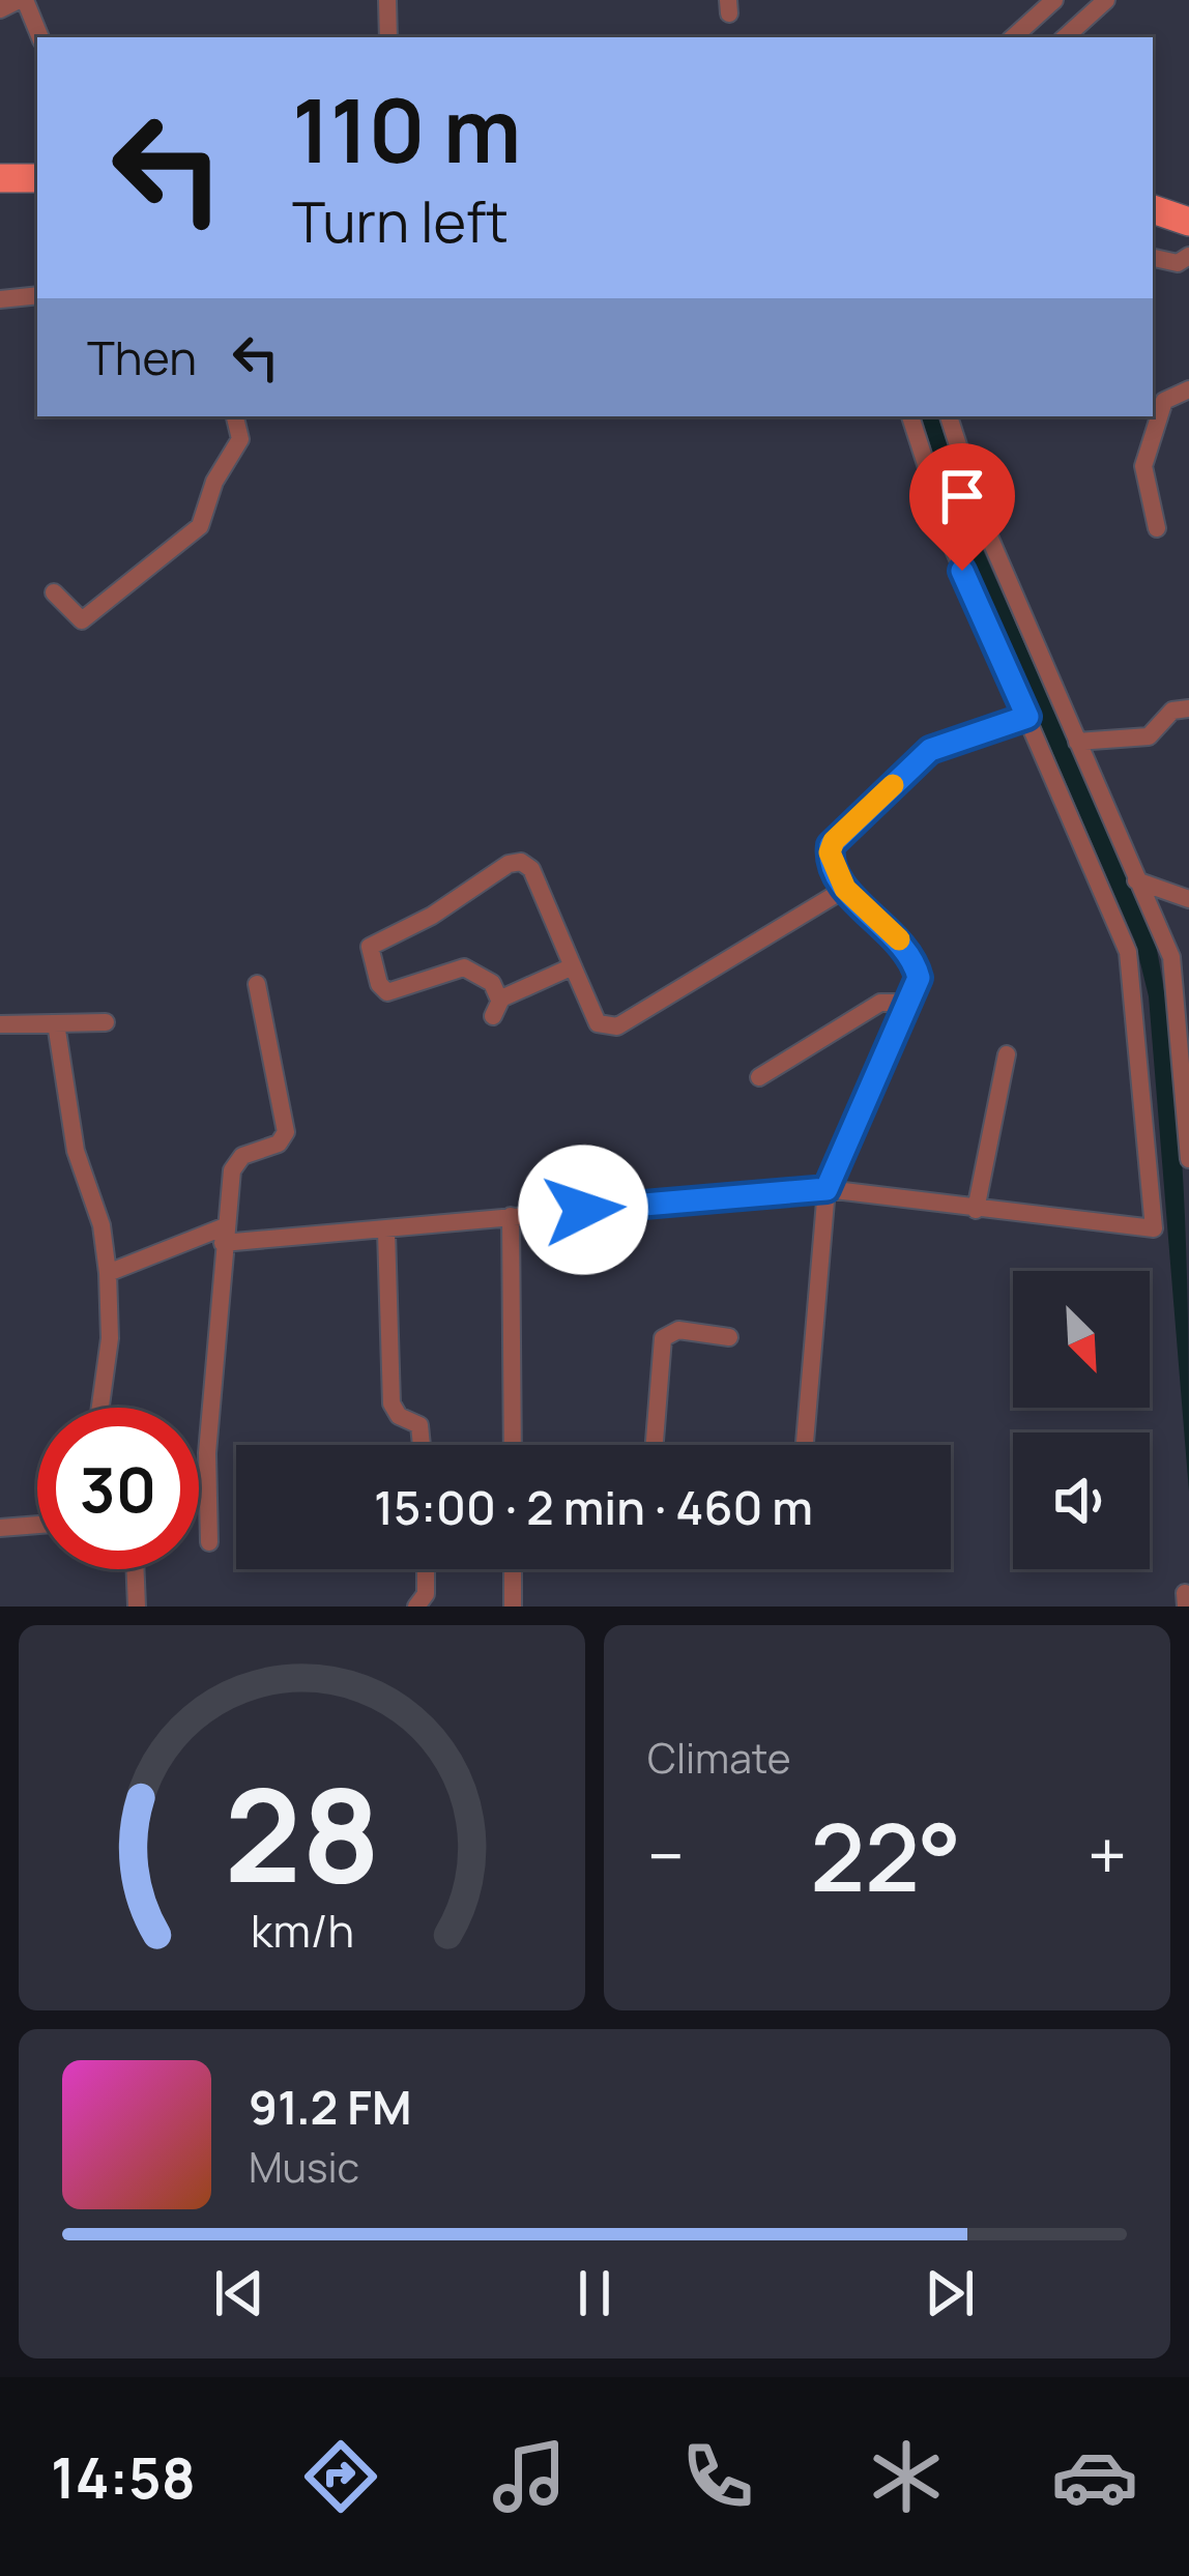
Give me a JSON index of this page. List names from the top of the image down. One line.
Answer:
{"north":"bottom right","page":{"turn":["110 m","Turn left"],"then":"Then","limit":"30","trip":"15:00 · 2 min · 460 m","tile":"Climate","heat":["−","22°","+"],"song":["91.2 FM","Music"],"tabs":"14:58","gauge":["28","km/h"]}}
